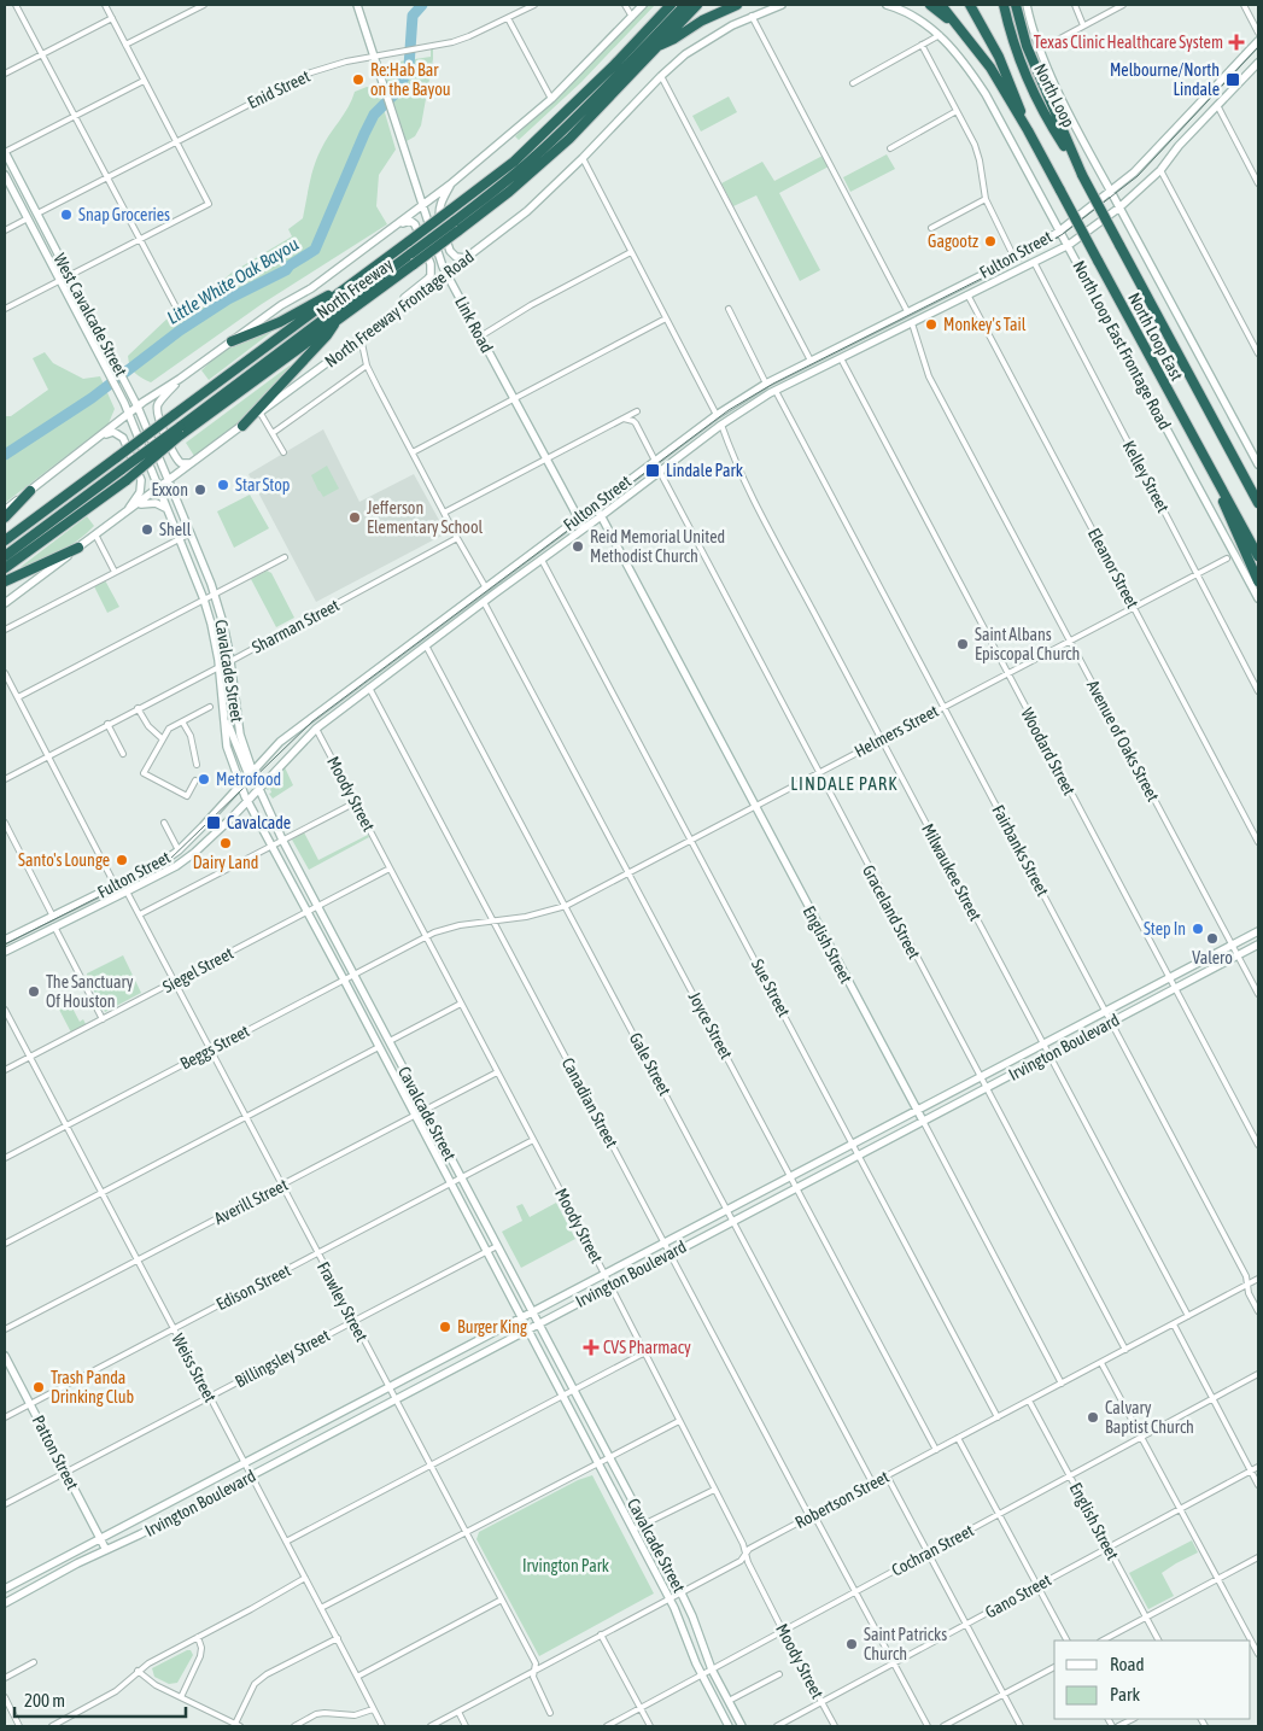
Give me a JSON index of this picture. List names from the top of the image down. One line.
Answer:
{"streets":{"highway":["North Loop","North Freeway","North Loop East"],"main road":["Fulton Street","North Freeway Frontage Road","West Cavalcade Street","Link Road","North Loop East Frontage Road","Cavalcade Street","English Street","Irvington Boulevard","Patton Street"],"street":["Enid Street","Kelley Street","Eleanor Street","Sharman Street","Helmers Street","Avenue of Oaks Street","Woodard Street","Moody Street","Fairbanks Street","Milwaukee Street","Graceland Street","Siegel Street","Sue Street","Joyce Street","Beggs Street","Gale Street","Canadian Street","Averill Street","Edison Street","Frawley Street","Billingsley Street","Weiss Street","Robertson Street","Cochran Street","Gano Street"]},"crossings":[["Enid Street","West Cavalcade Street"],["Enid Street","Link Road"],["North Loop","North Loop East"],["Fulton Street","Link Road"],["Fulton Street","North Loop East Frontage Road"],["Fulton Street","Kelley Street"],["Fulton Street","Eleanor Street"],["Fulton Street","Cavalcade Street"],["Fulton Street","Avenue of Oaks Street"],["Fulton Street","Woodard Street"],["Fulton Street","Moody Street"],["Fulton Street","Fairbanks Street"],["Fulton Street","Milwaukee Street"],["Fulton Street","Graceland Street"],["Fulton Street","English Street"],["Fulton Street","Sue Street"],["Fulton Street","Joyce Street"],["Fulton Street","Gale Street"],["Fulton Street","Canadian Street"],["Fulton Street","Frawley Street"],["North Freeway Frontage Road","West Cavalcade Street"],["North Freeway Frontage Road","Link Road"],["North Freeway Frontage Road","Cavalcade Street"],["West Cavalcade Street","Cavalcade Street"],["Kelley Street","Helmers Street"],["Eleanor Street","Helmers Street"],["Sharman Street","Cavalcade Street"],["Cavalcade Street","Siegel Street"],["Cavalcade Street","Beggs Street"],["Cavalcade Street","Irvington Boulevard"],["Cavalcade Street","Averill Street"],["Cavalcade Street","Edison Street"],["Cavalcade Street","Billingsley Street"],["Cavalcade Street","Robertson Street"],["Cavalcade Street","Cochran Street"],["Helmers Street","Avenue of Oaks Street"],["Helmers Street","Woodard Street"],["Helmers Street","Moody Street"],["Helmers Street","Fairbanks Street"],["Helmers Street","Milwaukee Street"],["Helmers Street","Graceland Street"],["Helmers Street","English Street"],["Helmers Street","Sue Street"],["Helmers Street","Joyce Street"],["Helmers Street","Beggs Street"],["Helmers Street","Gale Street"],["Helmers Street","Canadian Street"],["Avenue of Oaks Street","Irvington Boulevard"],["Woodard Street","Irvington Boulevard"],["Moody Street","Siegel Street"],["Moody Street","Beggs Street"],["Moody Street","Irvington Boulevard"],["Moody Street","Averill Street"],["Moody Street","Edison Street"],["Moody Street","Robertson Street"],["Moody Street","Cochran Street"],["Moody Street","Gano Street"],["Fairbanks Street","Irvington Boulevard"],["Fairbanks Street","Robertson Street"],["Milwaukee Street","Irvington Boulevard"],["Milwaukee Street","Robertson Street"],["Graceland Street","Irvington Boulevard"],["Graceland Street","Robertson Street"],["English Street","Irvington Boulevard"],["English Street","Robertson Street"],["English Street","Cochran Street"],["English Street","Gano Street"],["Siegel Street","Frawley Street"],["Siegel Street","Weiss Street"],["Sue Street","Irvington Boulevard"],["Sue Street","Robertson Street"],["Joyce Street","Irvington Boulevard"],["Joyce Street","Robertson Street"],["Beggs Street","Frawley Street"],["Beggs Street","Weiss Street"],["Irvington Boulevard","Gale Street"],["Irvington Boulevard","Canadian Street"],["Irvington Boulevard","Frawley Street"],["Irvington Boulevard","Weiss Street"],["Irvington Boulevard","Patton Street"],["Gale Street","Robertson Street"],["Canadian Street","Robertson Street"],["Canadian Street","Cochran Street"],["Canadian Street","Gano Street"],["Averill Street","Frawley Street"],["Averill Street","Weiss Street"],["Edison Street","Frawley Street"],["Edison Street","Weiss Street"],["Edison Street","Patton Street"],["Frawley Street","Billingsley Street"],["Frawley Street","Robertson Street"],["Billingsley Street","Weiss Street"],["Billingsley Street","Patton Street"]],"districts":["LINDALE PARK"],"water":["Little White Oak Bayou"],"parks":["Irvington Park"],"places":{"health":["Texas Clinic Healthcare System","CVS Pharmacy"],"other":["Re:Hab Bar on the Bayou","Snap Groceries","Gagootz","Monkey's Tail","Star Stop","Exxon","Jefferson Elementary School","Shell","Reid Memorial United Methodist Church","Saint Albans Episcopal Church","Metrofood","Dairy Land","Santo's Lounge","Step In","Valero","The Sanctuary Of Houston","Burger King","Trash Panda Drinking Club","Calvary Baptist Church","Saint Patricks Church"],"transit":["Melbourne/North Lindale","Lindale Park","Cavalcade"]},"legend":["Road","Park"],"scale_bar":"200 m"}
